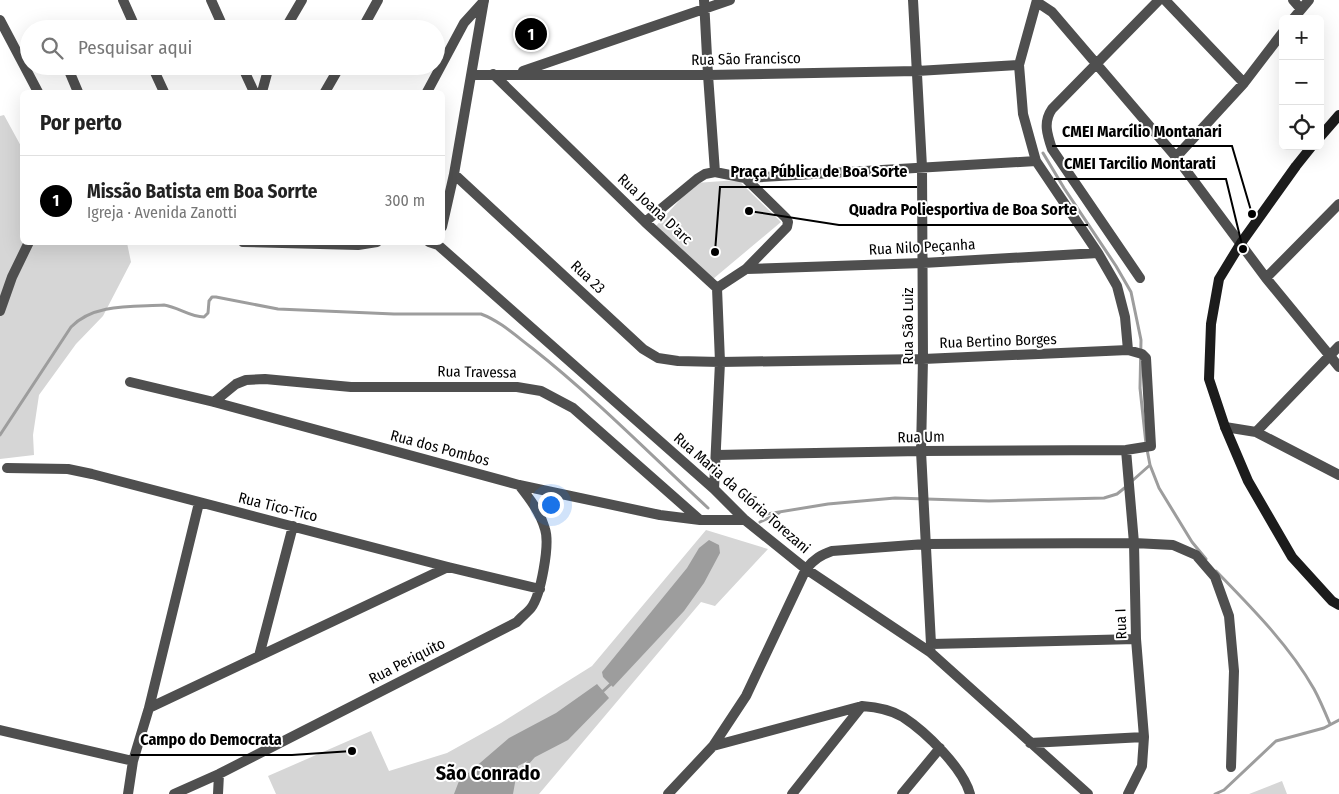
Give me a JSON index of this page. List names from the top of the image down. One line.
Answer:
{"streets":{"street":["Rua São Francisco","Rua Joana D'arc","Rua Nilo Peçanha","Rua 23","Rua São Luiz","Rua Bertino Borges","Rua Travessa","Rua Um","Rua dos Pombos","Rua Maria da Glória Torezani","Rua Tico-Tico","Rua I","Rua Periquito"]},"crossings":[["Rua São Francisco","Rua Joana D'arc"],["Rua São Francisco","Rua São Luiz"],["Rua Nilo Peçanha","Rua São Luiz"],["Rua 23","Rua Bertino Borges"],["Rua São Luiz","Rua Bertino Borges"],["Rua São Luiz","Rua Um"],["Rua São Luiz","Rua Maria da Glória Torezani"],["Rua Bertino Borges","Rua Um"],["Rua Travessa","Rua dos Pombos"],["Rua Um","Rua I"],["Rua dos Pombos","Rua Maria da Glória Torezani"],["Rua dos Pombos","Rua Periquito"],["Rua Tico-Tico","Rua Periquito"]],"districts":["São Conrado"],"places":["Quadra Poliesportiva de Boa Sorte","CMEI Marcílio Montanari","CMEI Tarcilio Montarati","Praça Pública de Boa Sorte","Campo do Democrata"],"page":{"map_buttons":["+","−"],"pins":"1","search":"Pesquisar aqui","heading":"Por perto","list":[{"mark":"1","name":"Missão Batista em Boa Sorrte","note":"Igreja · Avenida Zanotti","value":"300 m"}]}}
